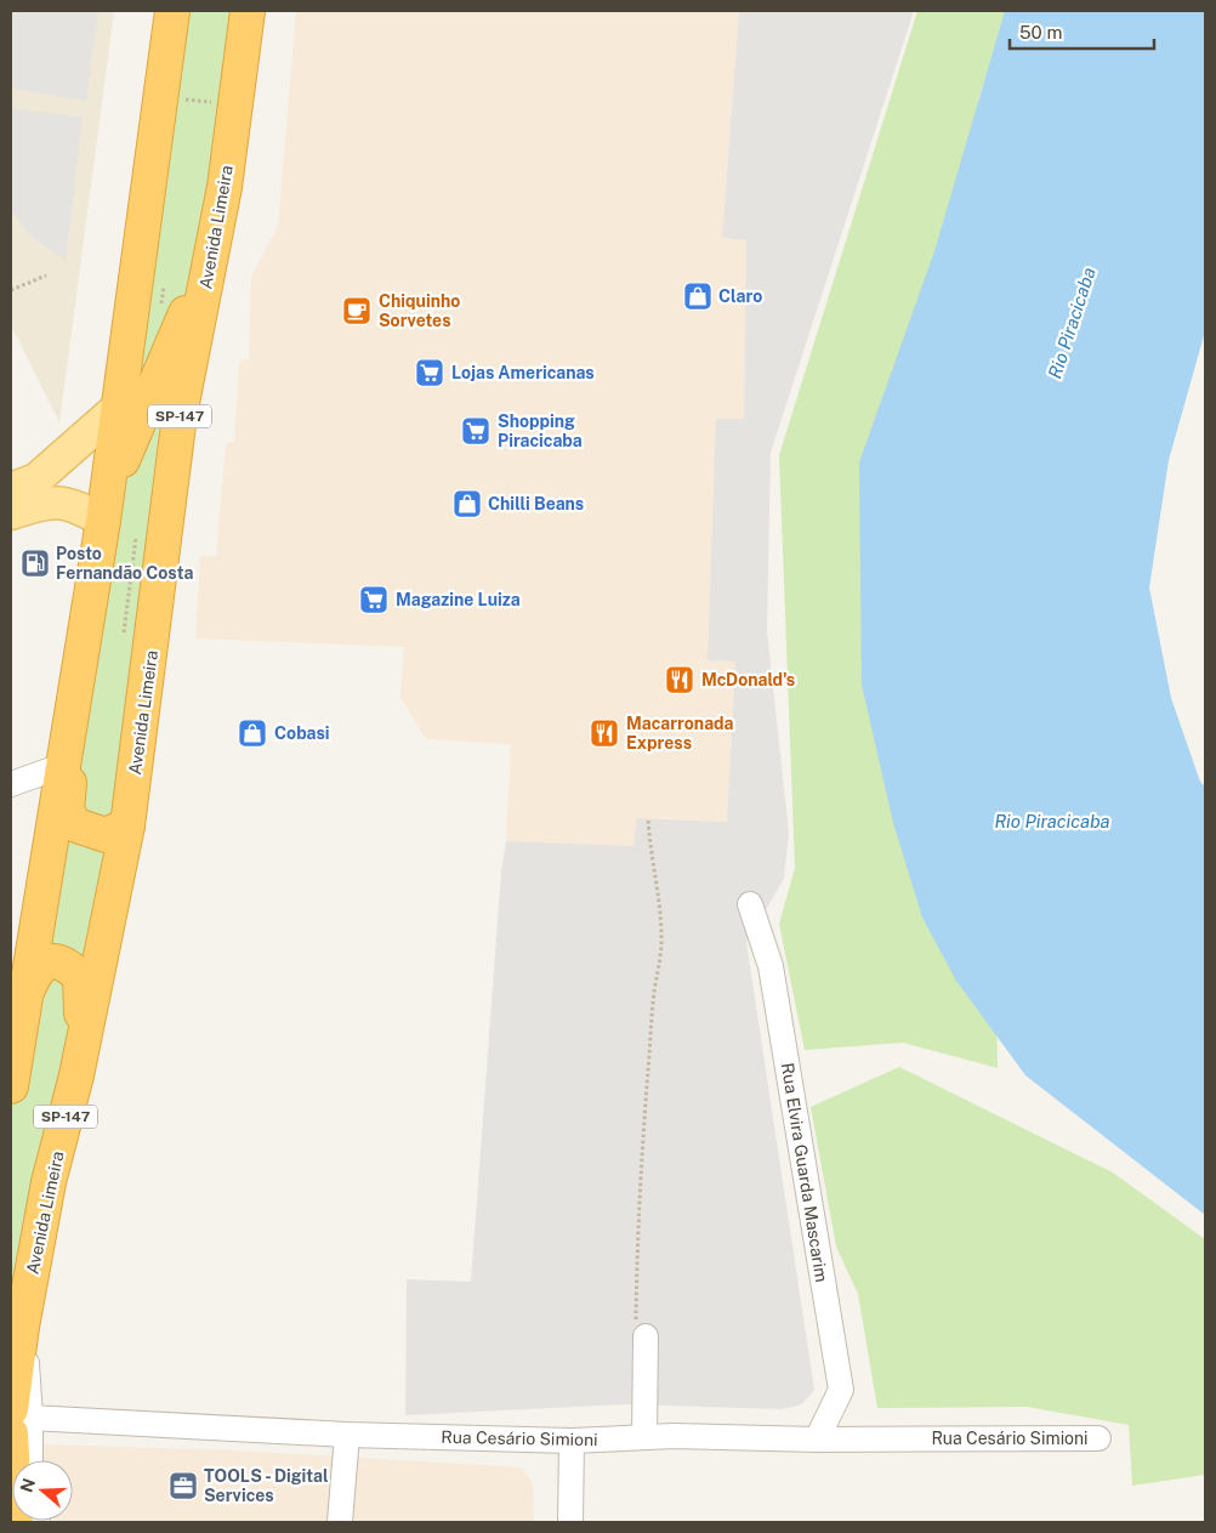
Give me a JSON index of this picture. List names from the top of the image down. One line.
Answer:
{"streets":{"highway":["Avenida Limeira","SP-147"],"street":["Rua Elvira Guarda Mascarim","Rua Cesário Simioni"]},"crossings":[["Avenida Limeira","Rua Cesário Simioni"],["Rua Elvira Guarda Mascarim","Rua Cesário Simioni"]],"water":["Rio Piracicaba"],"places":{"shop":["Claro","Chilli Beans","Cobasi"],"cafe":["Chiquinho Sorvetes"],"supermarket":["Lojas Americanas","Shopping Piracicaba","Magazine Luiza"],"fuel station":["Posto Fernandão Costa"],"restaurant":["McDonald's","Macarronada Express"],"office":["TOOLS - Digital Services"]},"scale_bar":"50 m","north":"left"}
